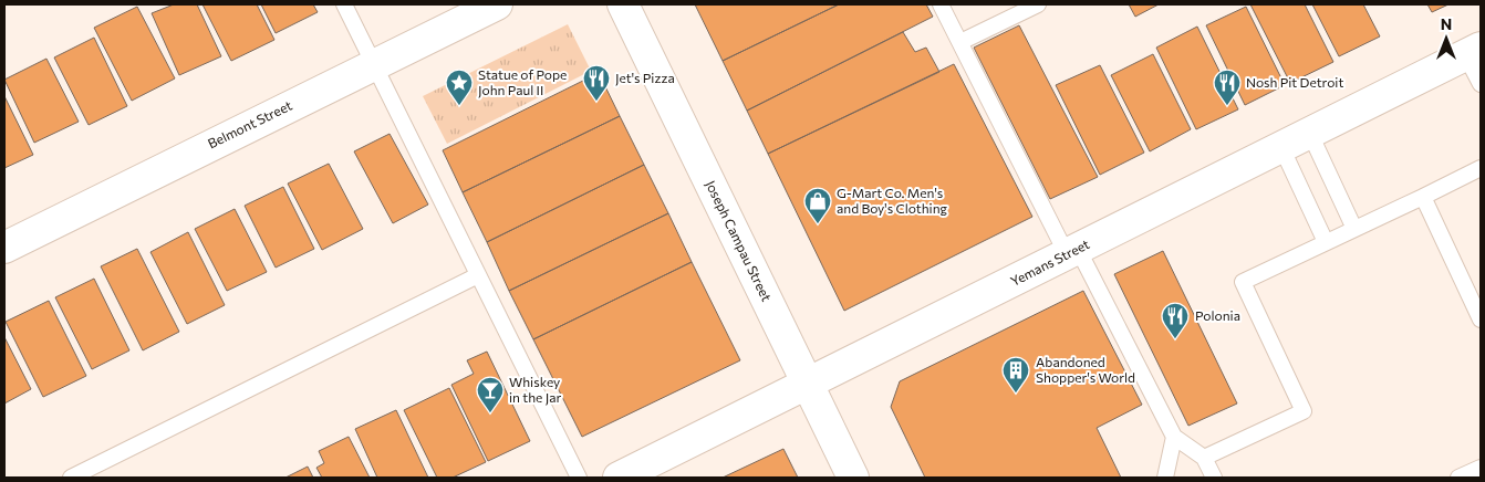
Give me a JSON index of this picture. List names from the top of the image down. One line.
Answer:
{"streets":{"street":["Belmont Street","Joseph Campau Street","Yemans Street"]},"crossings":[["Joseph Campau Street","Yemans Street"]],"places":{"restaurant":["Jet's Pizza","Nosh Pit Detroit","Polonia"],"place":["Statue of Pope John Paul II"],"shop":["G-Mart Co. Men's and Boy's Clothing"],"building":["Abandoned Shopper's World"],"bar":["Whiskey in the Jar"]},"north":"top"}
